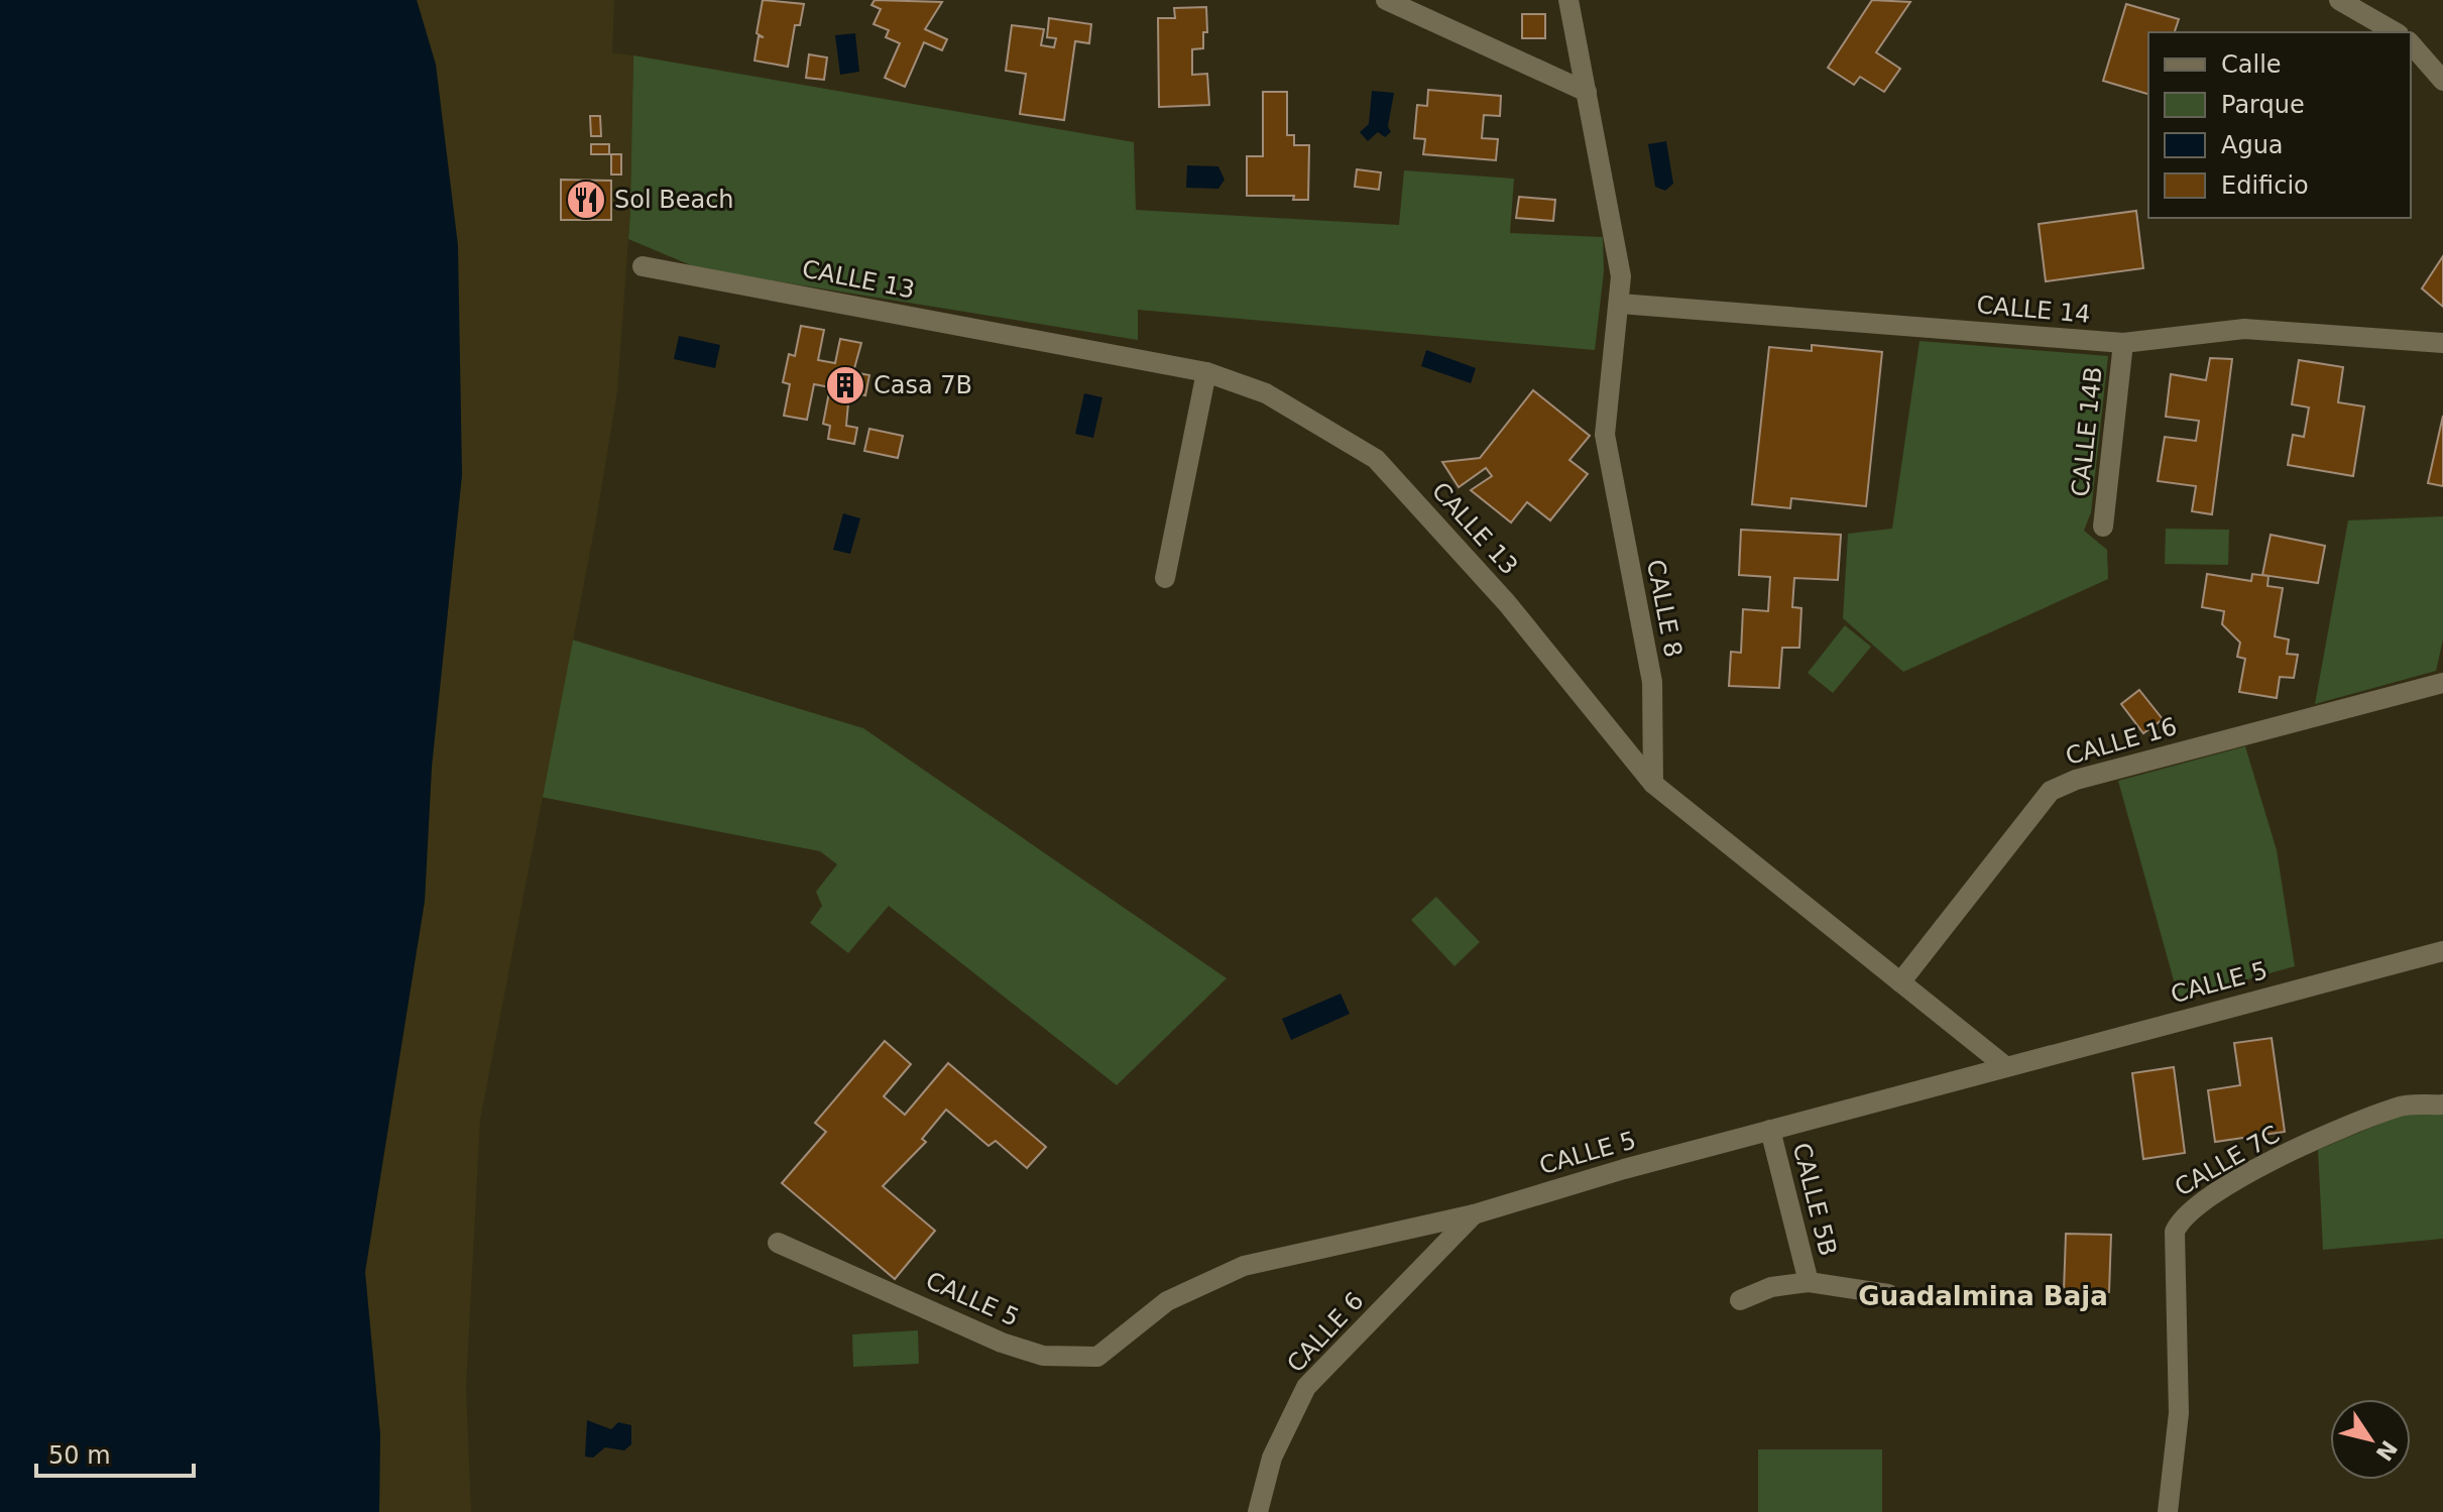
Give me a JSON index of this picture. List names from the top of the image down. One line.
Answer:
{"streets":{"street":["CALLE 13","CALLE 14","CALLE 14B","CALLE 8","CALLE 16","CALLE 5","CALLE 7C","CALLE 5B","CALLE 6"]},"crossings":[["CALLE 13","CALLE 8"],["CALLE 14","CALLE 14B"],["CALLE 14","CALLE 8"],["CALLE 5","CALLE 5B"],["CALLE 5","CALLE 6"]],"districts":["Guadalmina Baja"],"places":{"restaurant":["Sol Beach"],"building":["Casa 7B"]},"legend":["Calle","Parque","Agua","Edificio"],"scale_bar":"50 m","north":"bottom right"}
